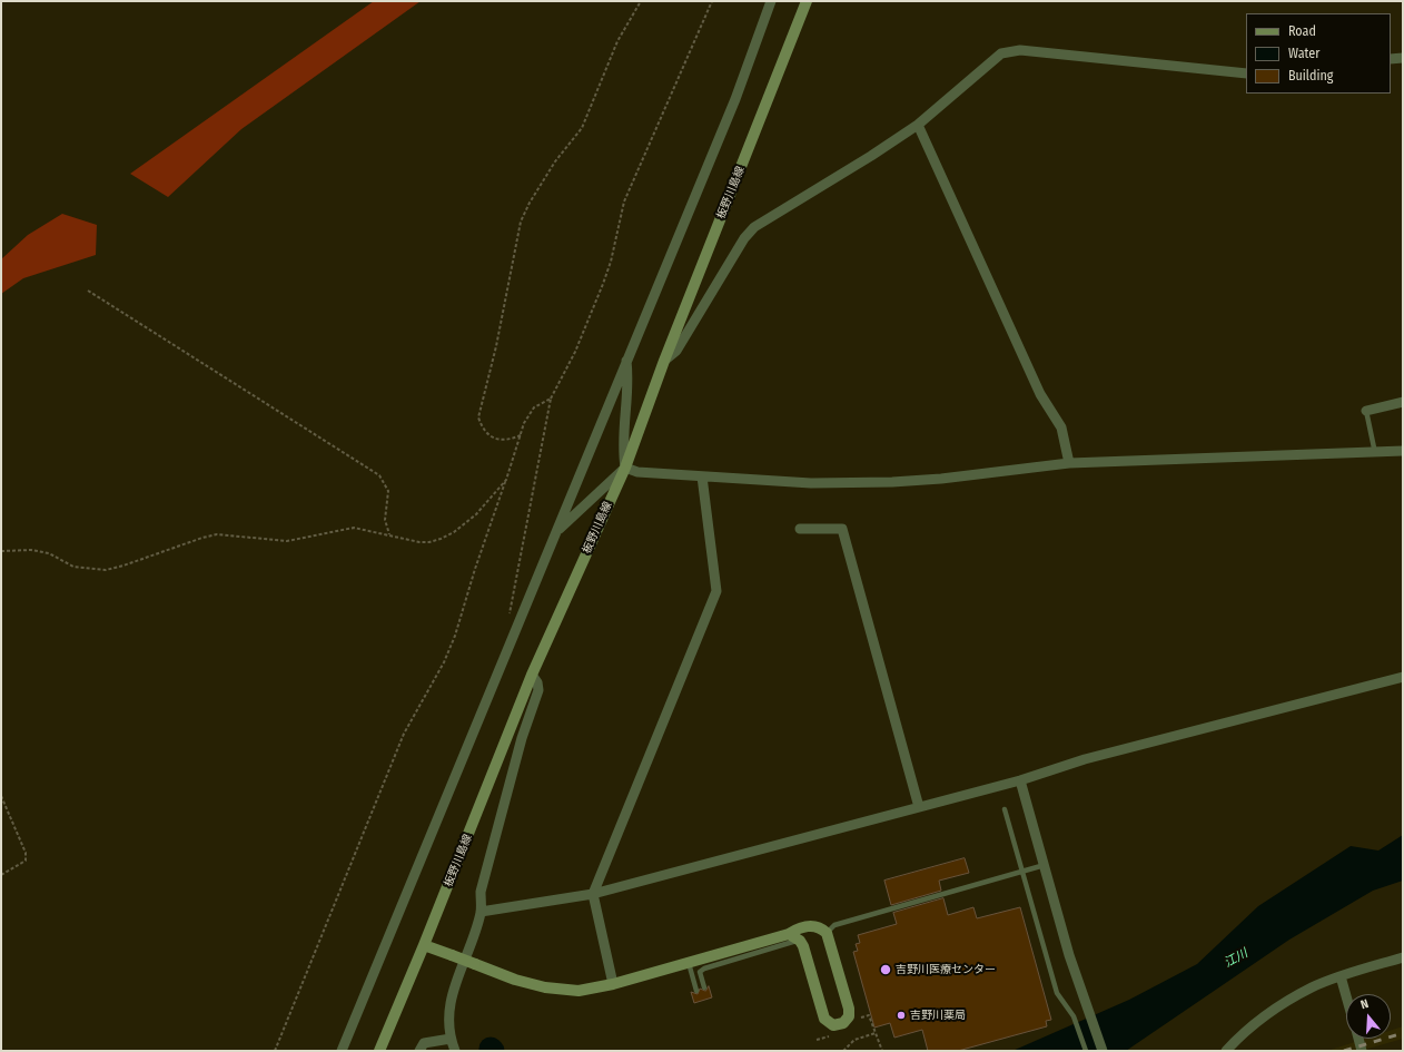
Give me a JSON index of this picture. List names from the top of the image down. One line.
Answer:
{"streets":{"main road":["板野川島線"]},"water":["江川"],"places":["吉野川医療センター","吉野川薬局"],"legend":["Road","Water","Building"],"north":"top"}
